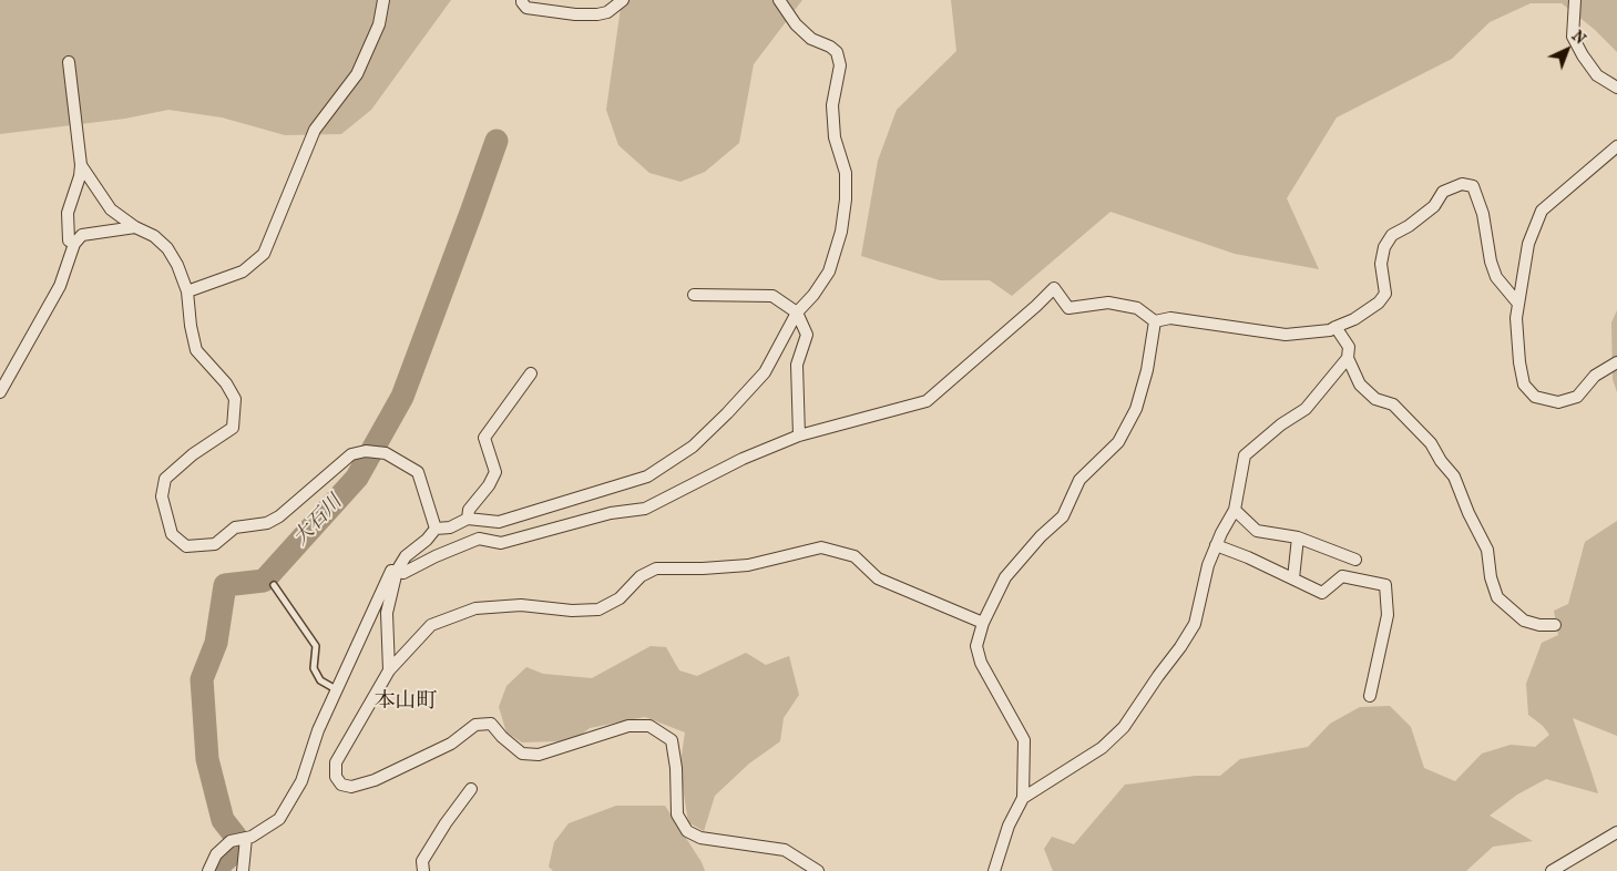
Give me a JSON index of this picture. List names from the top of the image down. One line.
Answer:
{"districts":["本山町"],"water":["大石川"],"north":"top right"}
